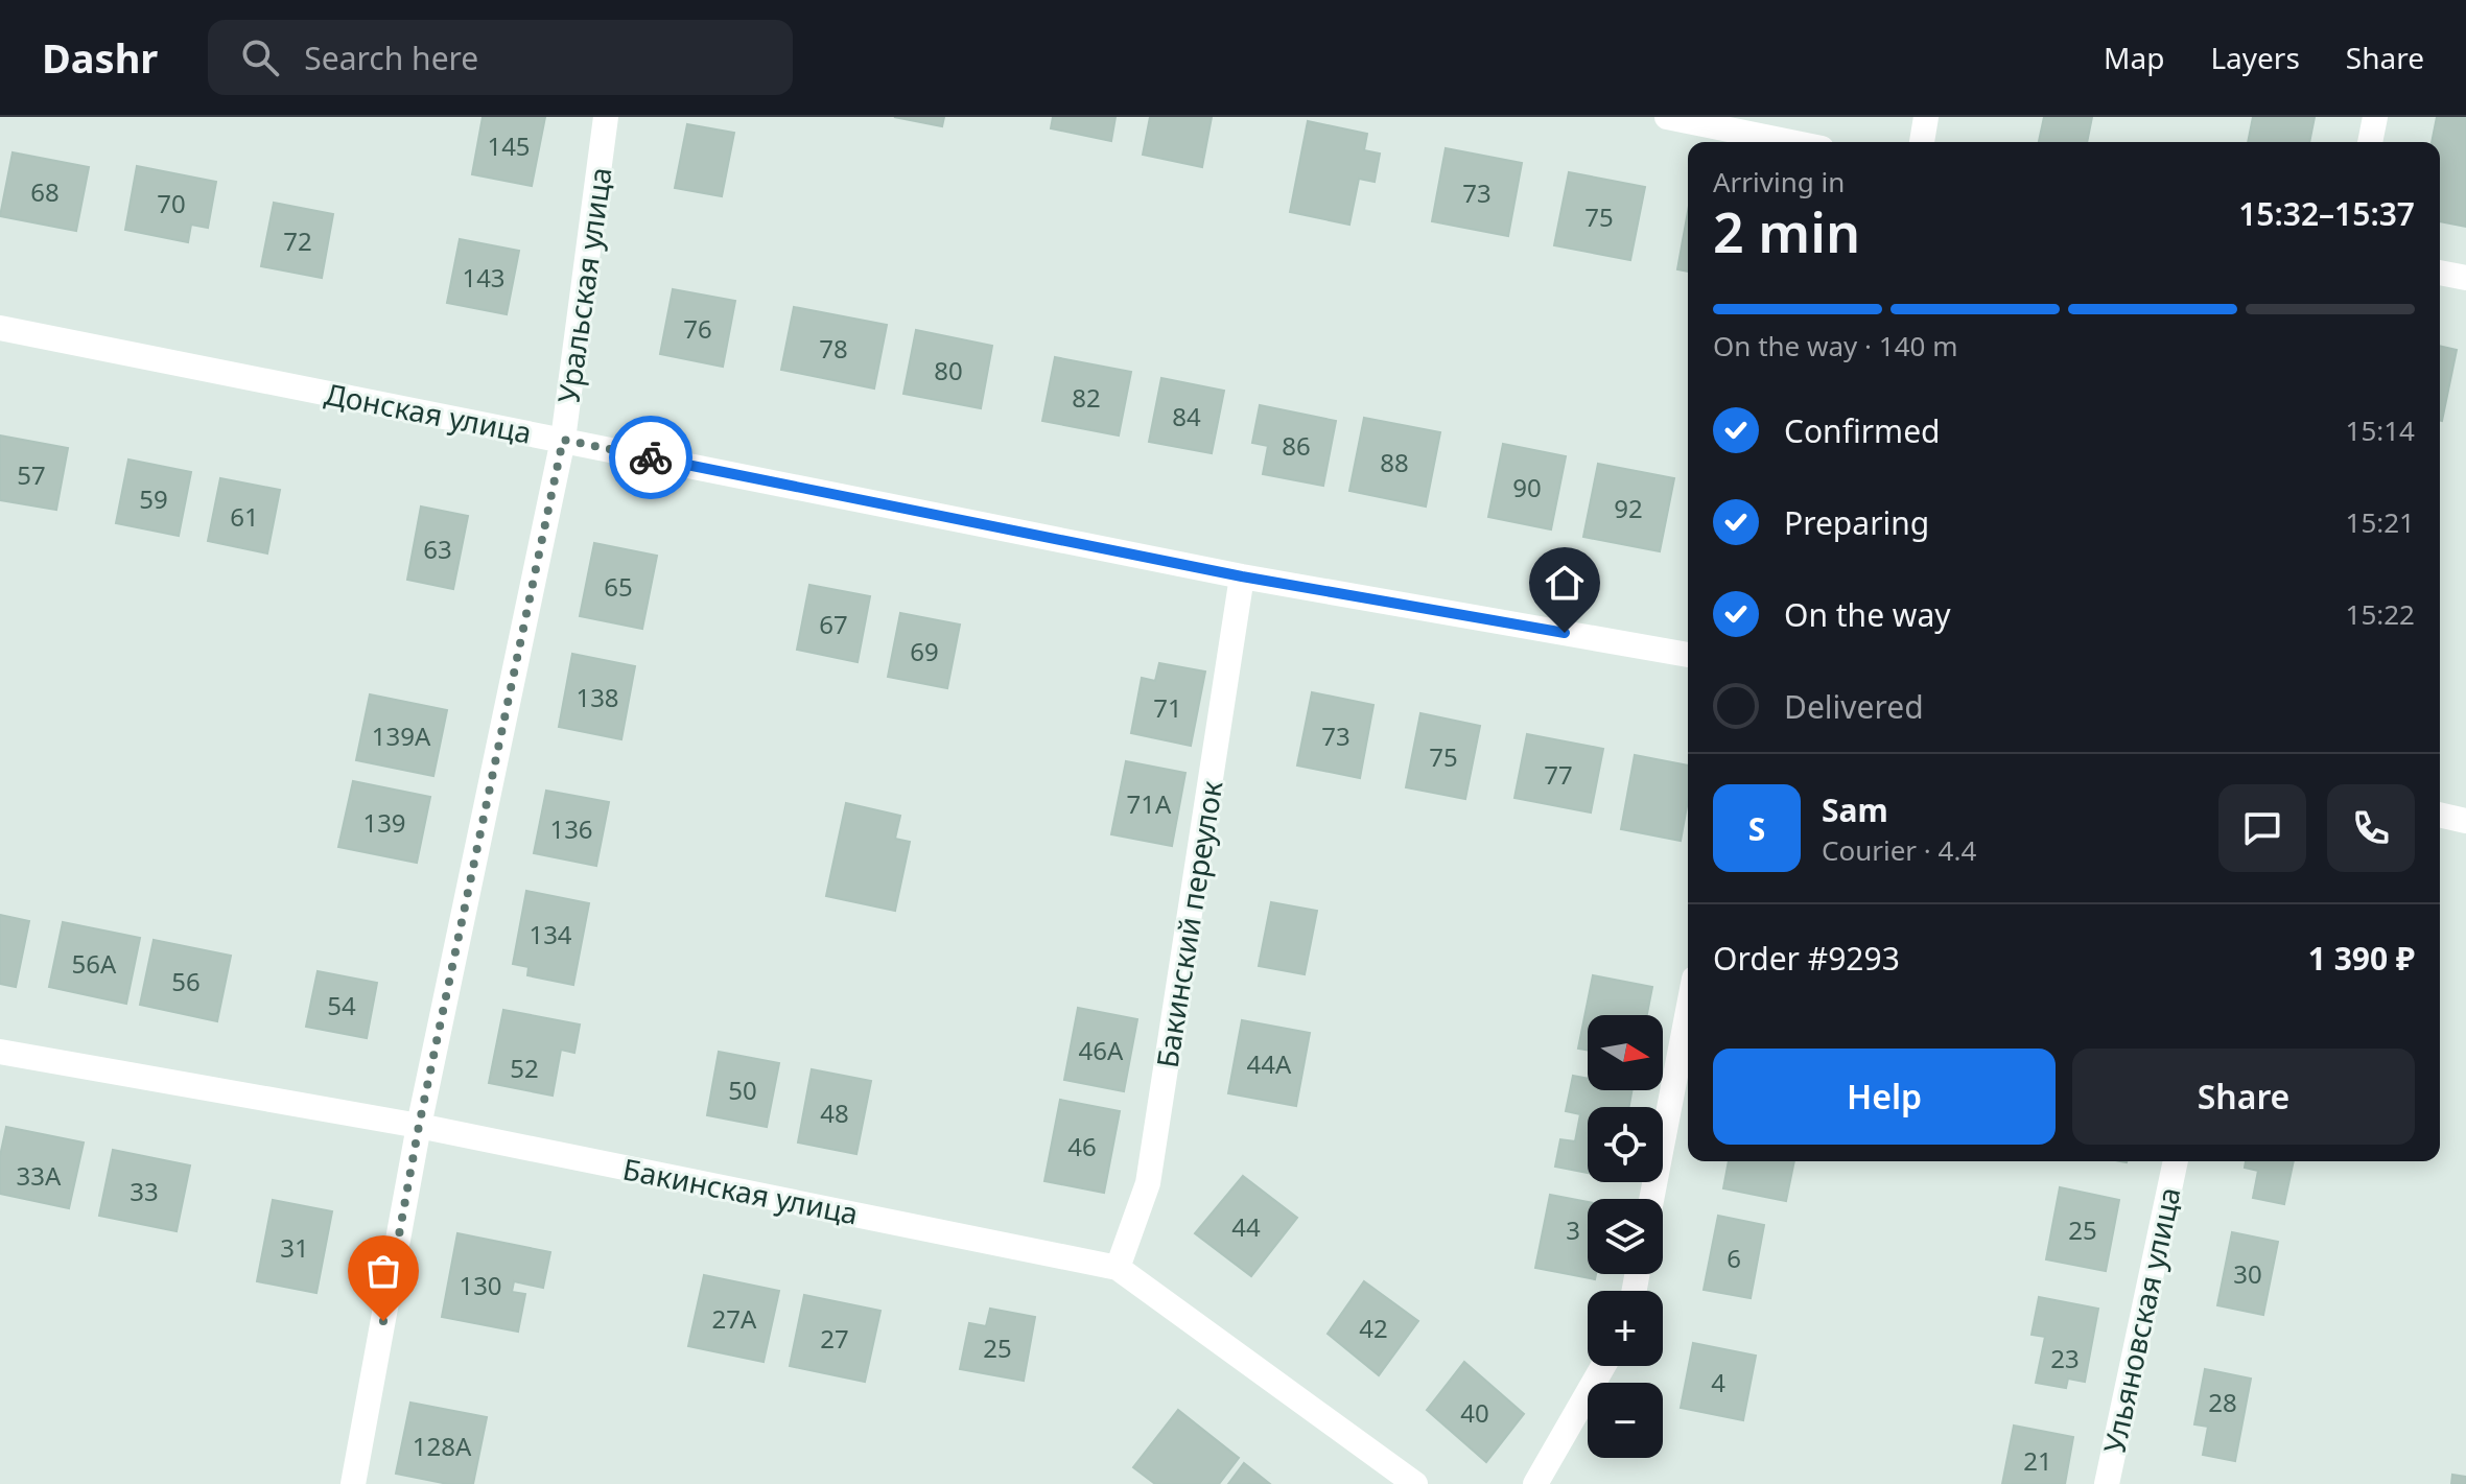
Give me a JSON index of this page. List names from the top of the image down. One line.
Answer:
{"streets":{"street":["Уральская улица","Донская улица","Бакинский переулок","Бакинская улица","Ульяновская улица"]},"crossings":[["Уральская улица","Донская улица"],["Уральская улица","Бакинская улица"],["Донская улица","Бакинский переулок"],["Бакинский переулок","Бакинская улица"]],"house_numbers":["145","68","73","70","75","72","143","76","78","80","82","84","86","88","57","90","59","92","61","63","65","67","69","138","71","139А","73","75","77","71А","139","136","134","56А","56","54","46А","44А","52","50","48","46","33А","33","44","3","25","31","6","30","130","27А","42","27","25","23","4","28","40","128А","21"],"north":"right","page":{"header":"Dashr","search":"Search here","nav":["Map","Layers","Share"],"heading":["2 min","Arriving in","15:32–15:37"],"panel":["Sam","Courier · 4.4","Order #9293","1 390 ₽"],"bar":"On the way · 140 m","list":[["Confirmed","15:14"],["Preparing","15:21"],["On the way","15:22"],"Delivered"],"round":"S","map_buttons":["+","−"],"buttons":["Help","Share"]}}
